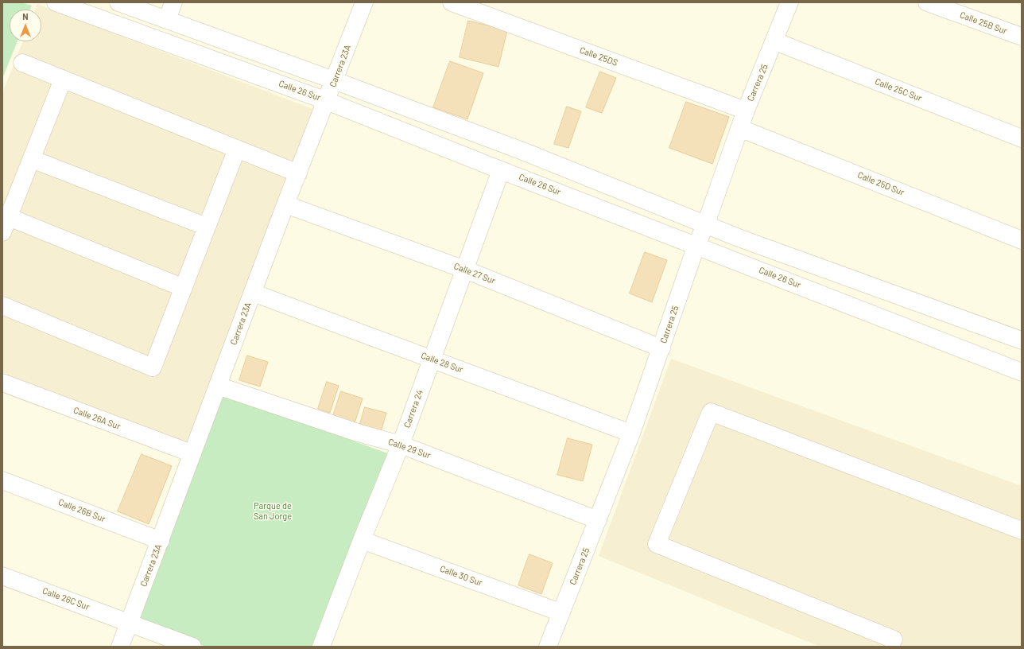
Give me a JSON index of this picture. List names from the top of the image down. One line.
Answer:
{"streets":{"street":["Calle 25B Sur","Calle 25DS","Carrera 23A","Carrera 25","Calle 25C Sur","Calle 26 Sur","Calle 25D Sur","Calle 27 Sur","Calle 28 Sur","Carrera 24","Calle 26A Sur","Calle 29 Sur","Calle 26B Sur","Calle 30 Sur","Calle 26C Sur"]},"crossings":[["Calle 25DS","Carrera 25"],["Carrera 23A","Calle 26 Sur"],["Carrera 23A","Calle 27 Sur"],["Carrera 23A","Calle 28 Sur"],["Carrera 23A","Calle 26A Sur"],["Carrera 23A","Calle 29 Sur"],["Carrera 23A","Calle 26B Sur"],["Carrera 23A","Calle 26C Sur"],["Carrera 25","Calle 25C Sur"],["Carrera 25","Calle 26 Sur"],["Carrera 25","Calle 25D Sur"],["Carrera 25","Calle 27 Sur"],["Carrera 25","Calle 28 Sur"],["Carrera 25","Calle 29 Sur"],["Carrera 25","Calle 30 Sur"],["Calle 26 Sur","Carrera 24"],["Calle 27 Sur","Carrera 24"],["Calle 28 Sur","Carrera 24"],["Carrera 24","Calle 29 Sur"],["Carrera 24","Calle 30 Sur"]],"parks":["Parque de San Jorge"],"north":"top"}
